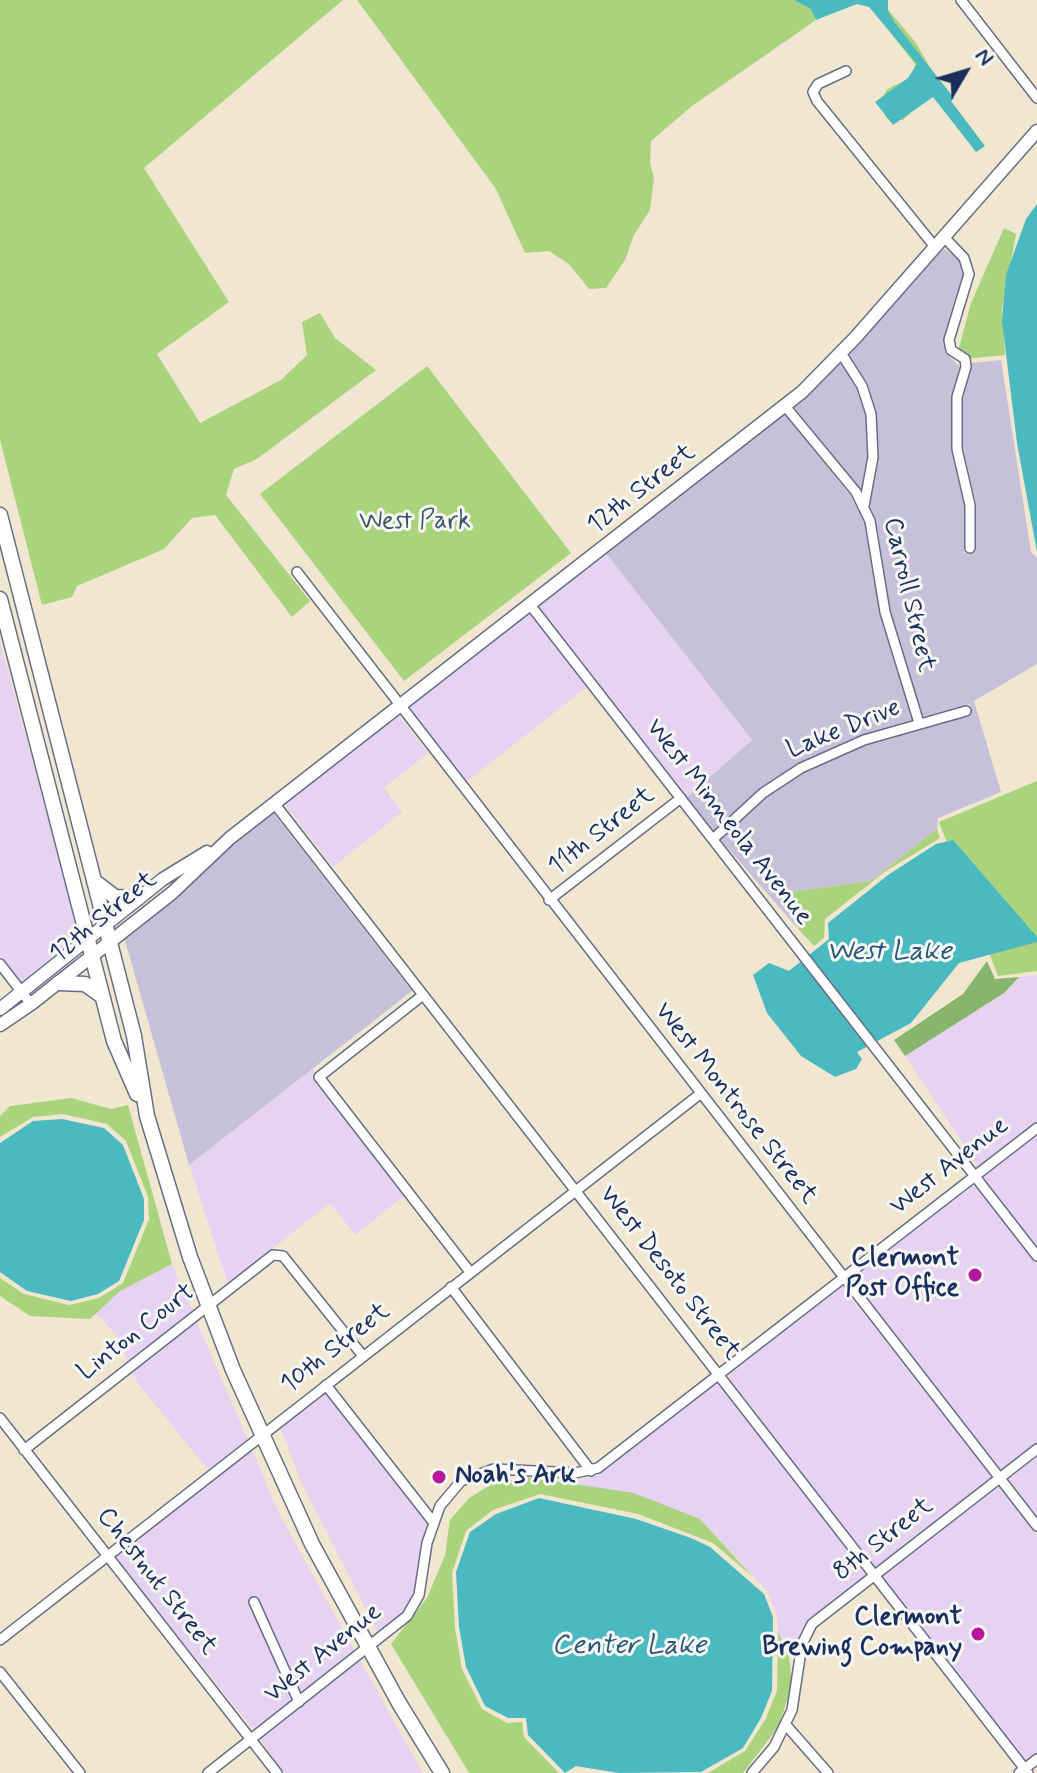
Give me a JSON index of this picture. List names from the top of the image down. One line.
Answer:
{"streets":{"main road":["12th Street"],"street":["Carroll Street","Lake Drive","West Minneola Avenue","11th Street","West Montrose Street","West Avenue","West Desoto Street","Linton Court","10th Street","8th Street","Chestnut Street"]},"crossings":[["12th Street","Carroll Street"],["12th Street","West Minneola Avenue"],["12th Street","West Montrose Street"],["12th Street","West Desoto Street"],["Carroll Street","Lake Drive"],["Lake Drive","West Minneola Avenue"],["West Minneola Avenue","11th Street"],["West Minneola Avenue","West Avenue"],["11th Street","West Montrose Street"],["West Montrose Street","West Avenue"],["West Montrose Street","10th Street"],["West Montrose Street","8th Street"],["West Avenue","West Desoto Street"],["West Avenue","Chestnut Street"],["West Desoto Street","10th Street"],["West Desoto Street","8th Street"],["Linton Court","10th Street"],["Linton Court","Chestnut Street"],["10th Street","Chestnut Street"]],"water":["West Lake","Center Lake"],"parks":["West Park"],"places":["Clermont Post Office","Noah's Ark","Clermont Brewing Company"],"north":"top right"}
